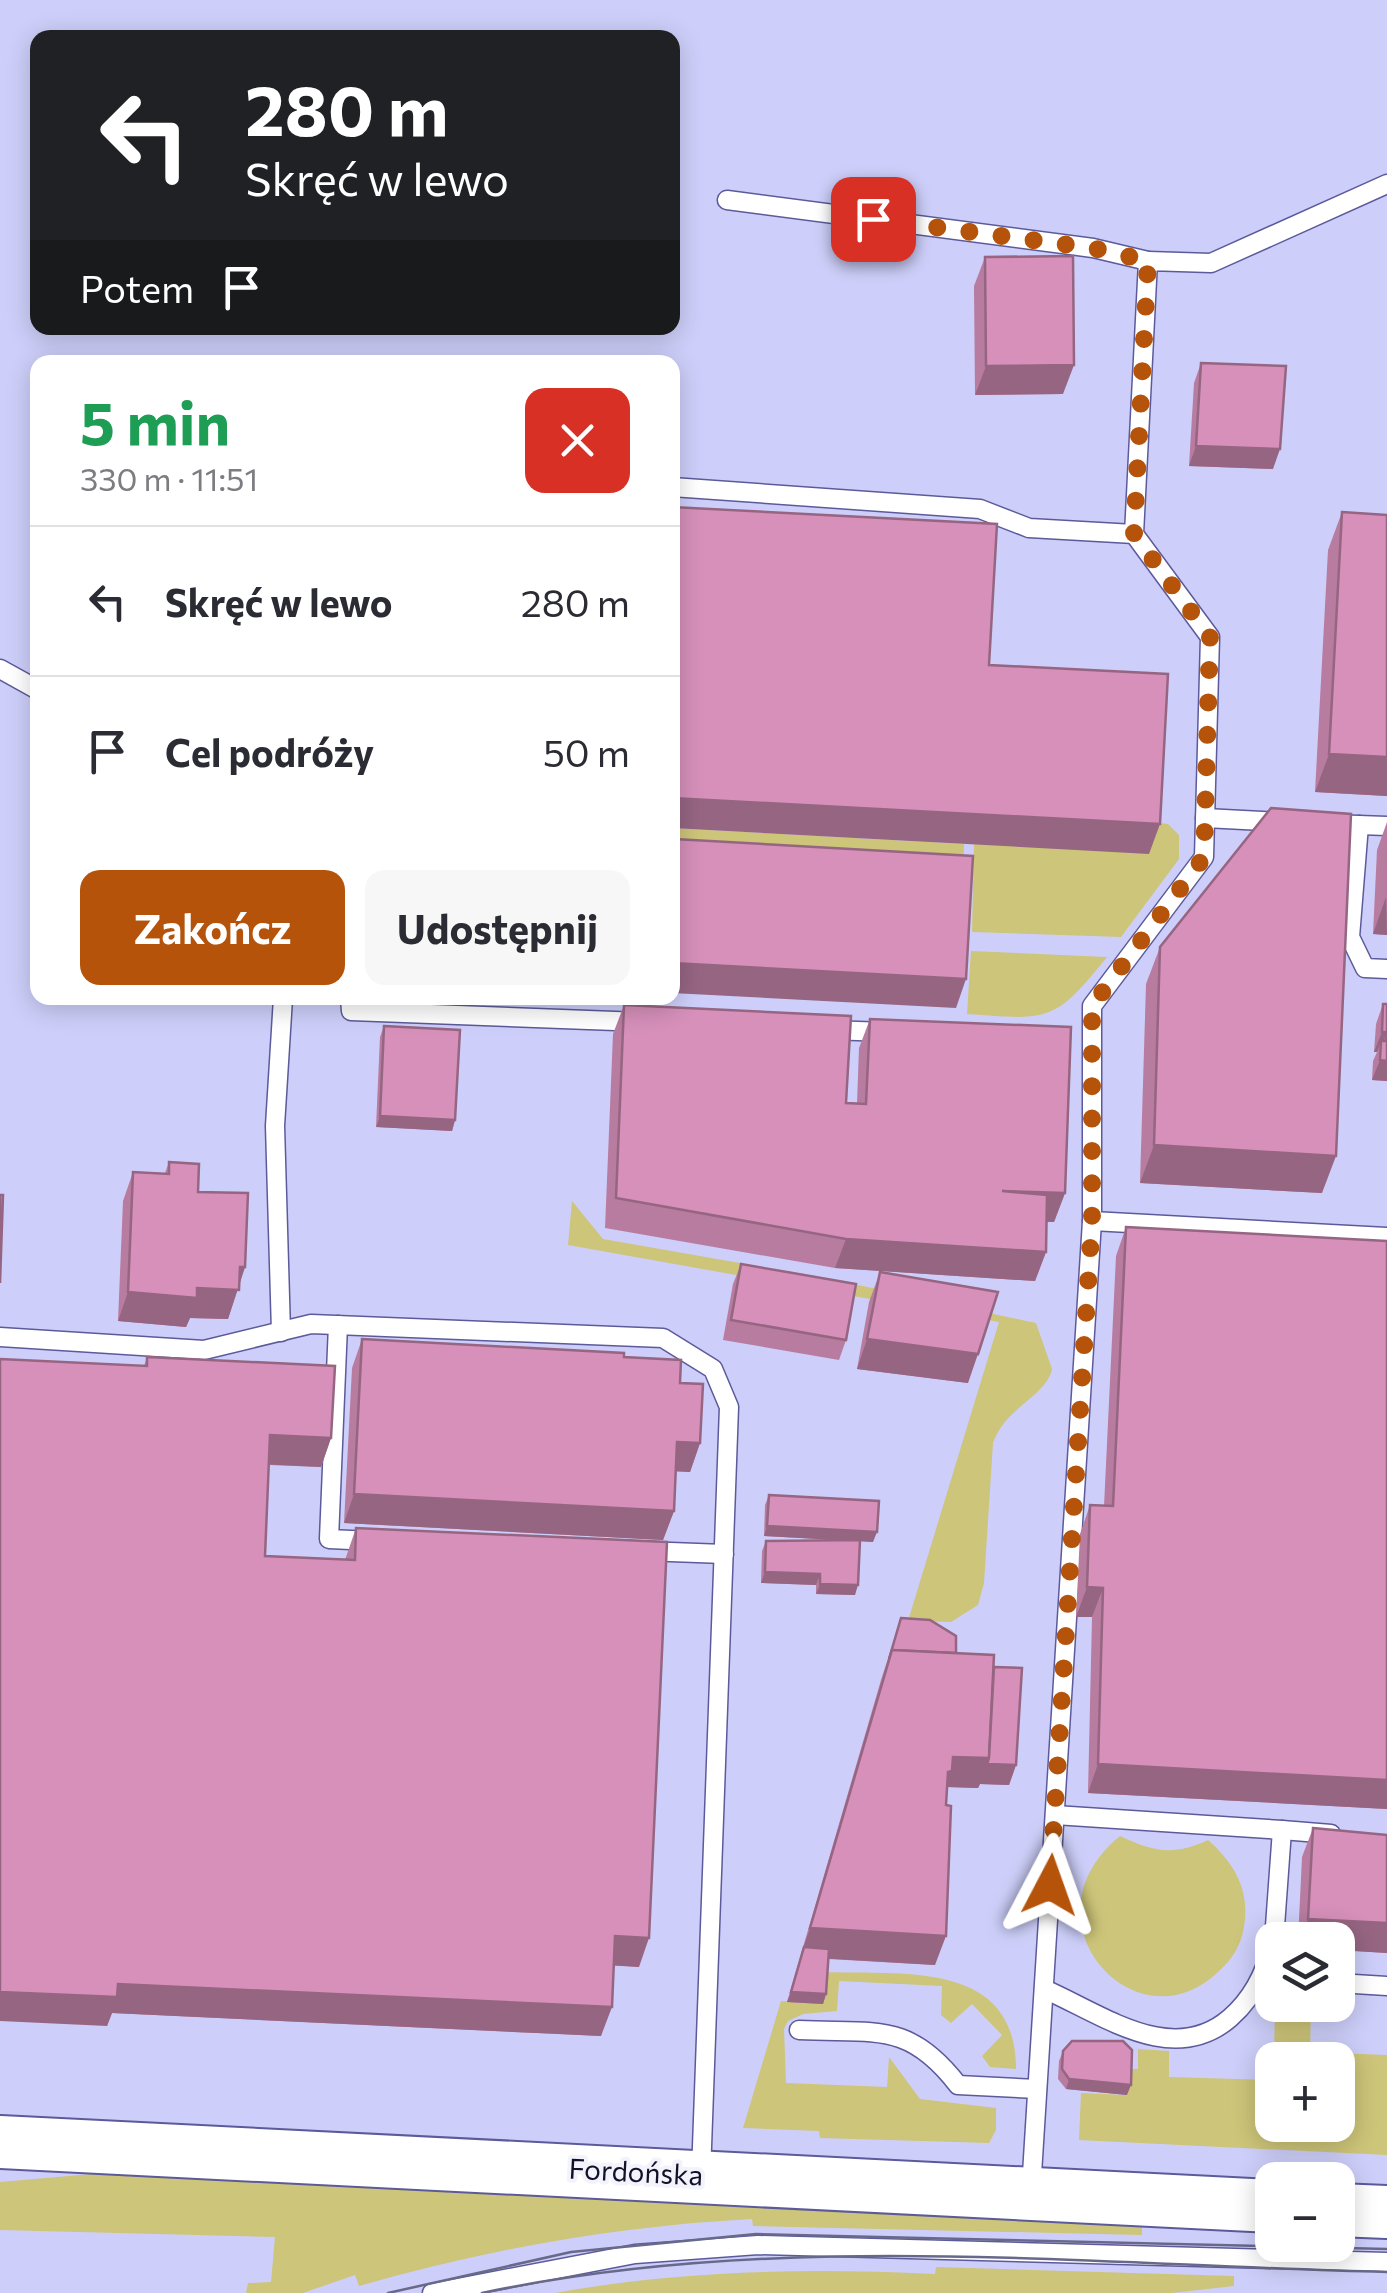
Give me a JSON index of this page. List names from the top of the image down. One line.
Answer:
{"streets":{"main road":["Fordońska"]},"page":{"turn":["280 m","Skręć w lewo"],"then":"Potem","heading":["5 min","330 m · 11:51"],"list":[{"name":"Skręć w lewo","value":"280 m"},{"name":"Cel podróży","value":"50 m"}],"buttons":["Zakończ","Udostępnij"],"map_buttons":["+","−"]}}
